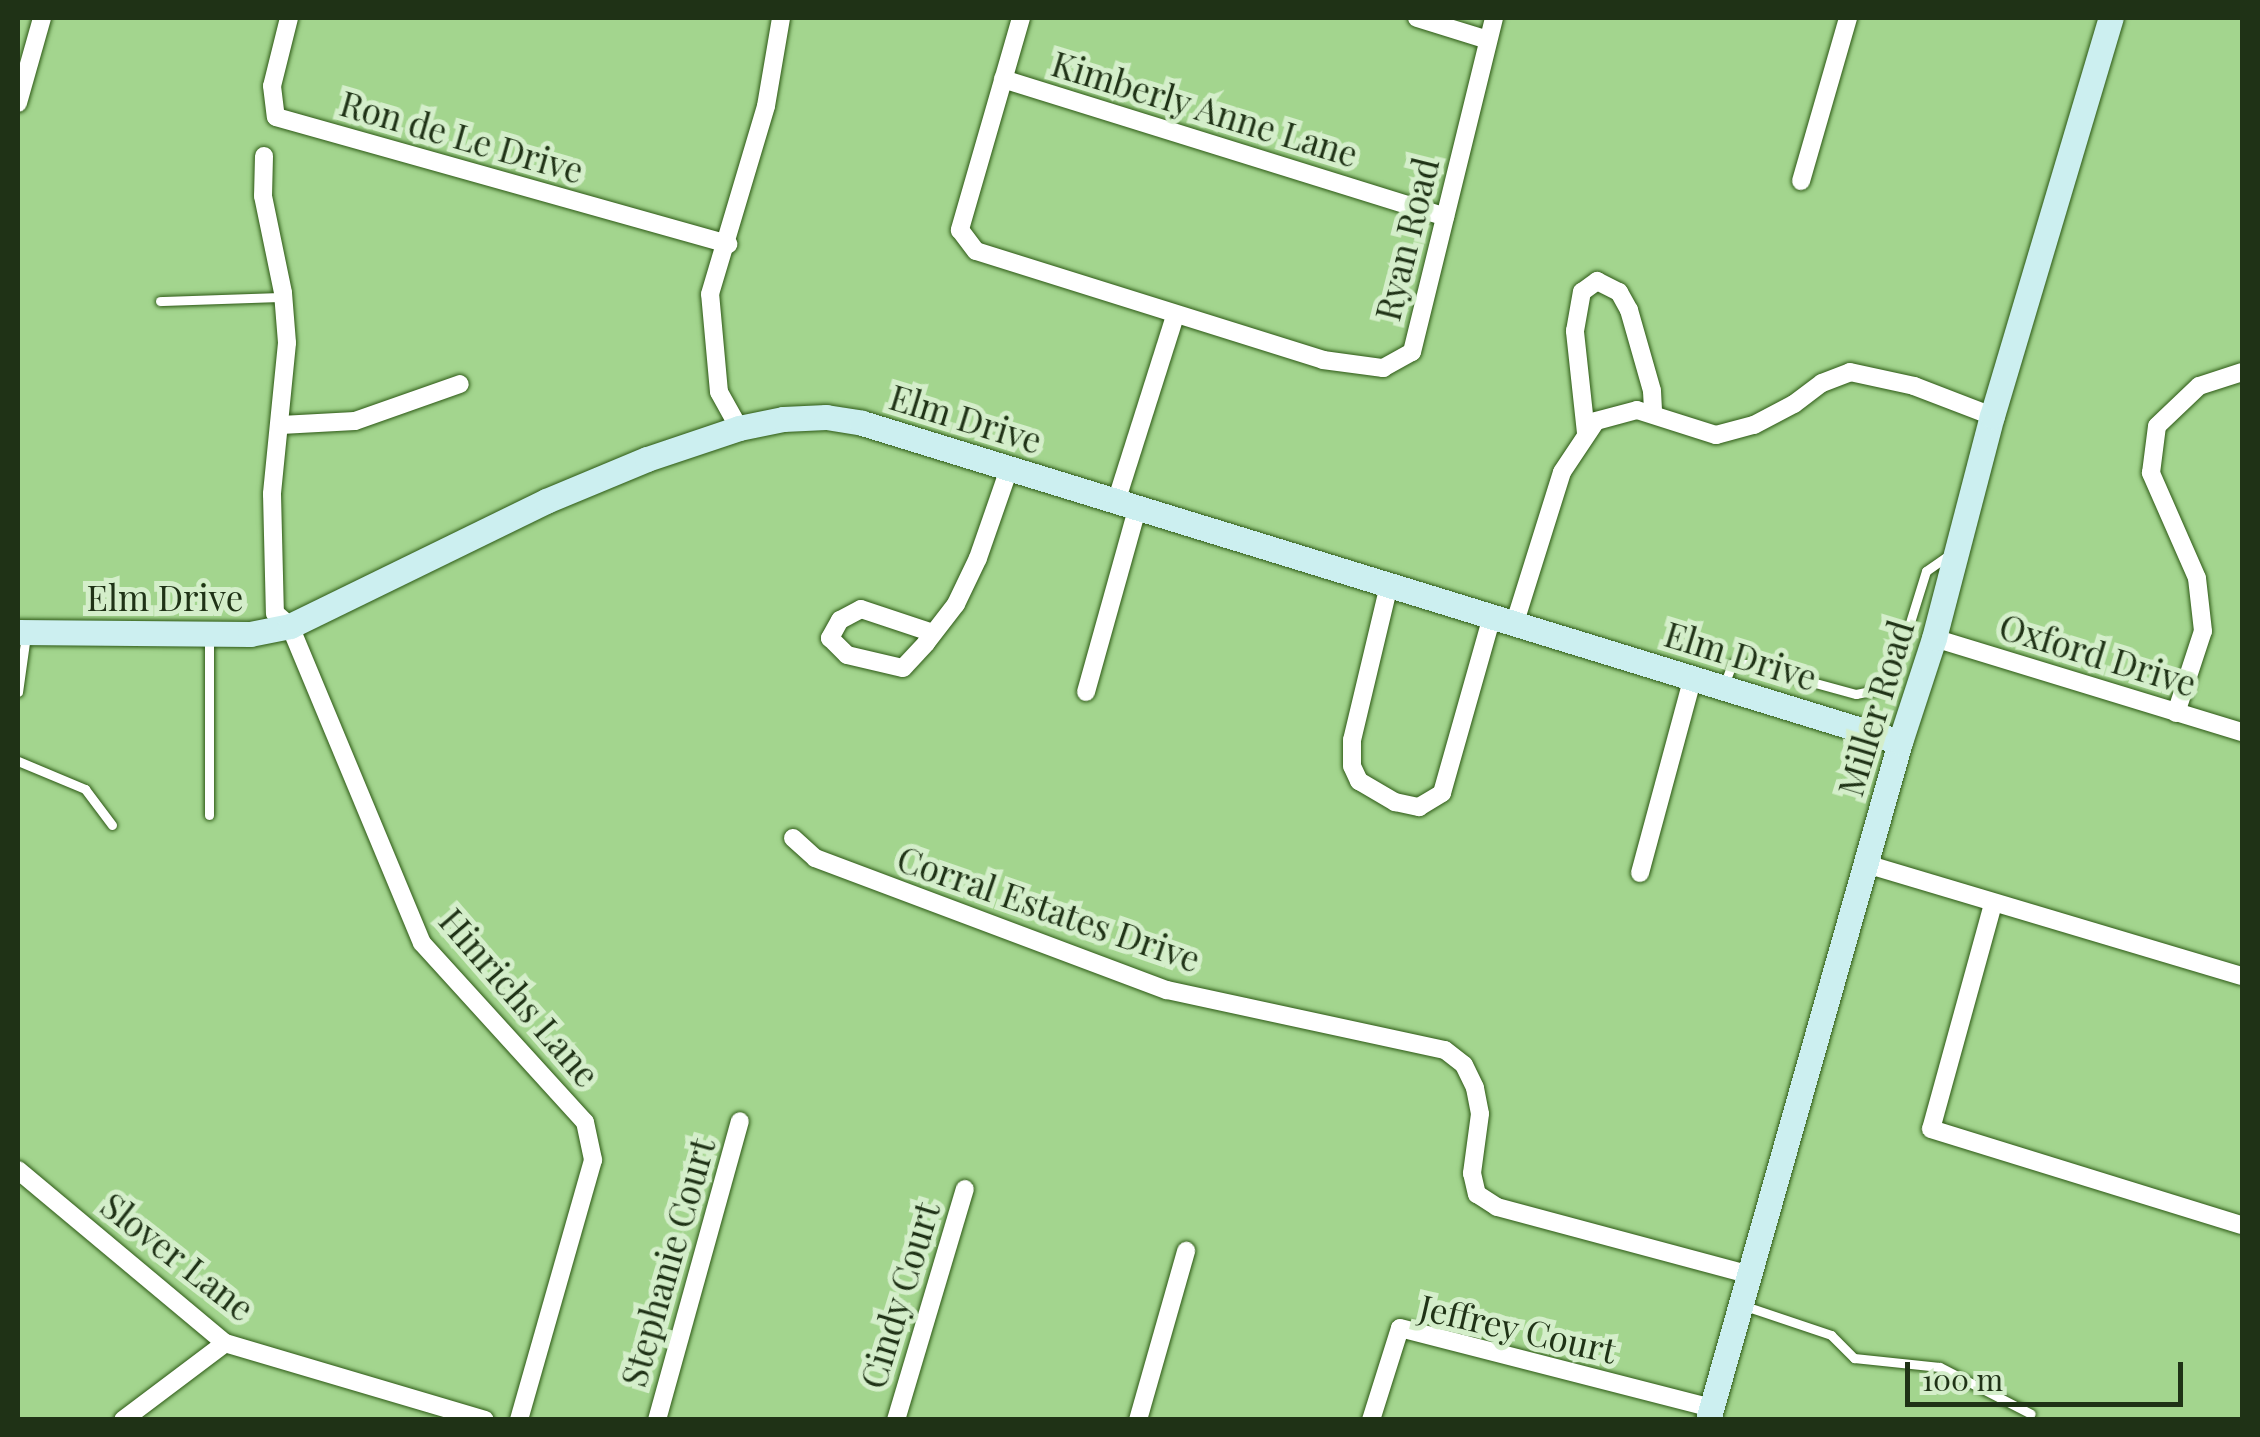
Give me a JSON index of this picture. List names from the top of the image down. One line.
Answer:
{"streets":{"street":["Kimberly Anne Lane","Ron de Le Drive","Ryan Road","Elm Drive","Oxford Drive","Miller Road","Corral Estates Drive","Hinrichs Lane","Slover Lane","Stephanie Court","Cindy Court","Jeffrey Court"]},"crossings":[["Kimberly Anne Lane","Ryan Road"],["Elm Drive","Miller Road"],["Elm Drive","Hinrichs Lane"],["Oxford Drive","Miller Road"],["Miller Road","Corral Estates Drive"],["Miller Road","Jeffrey Court"]],"scale_bar":"100 m"}
